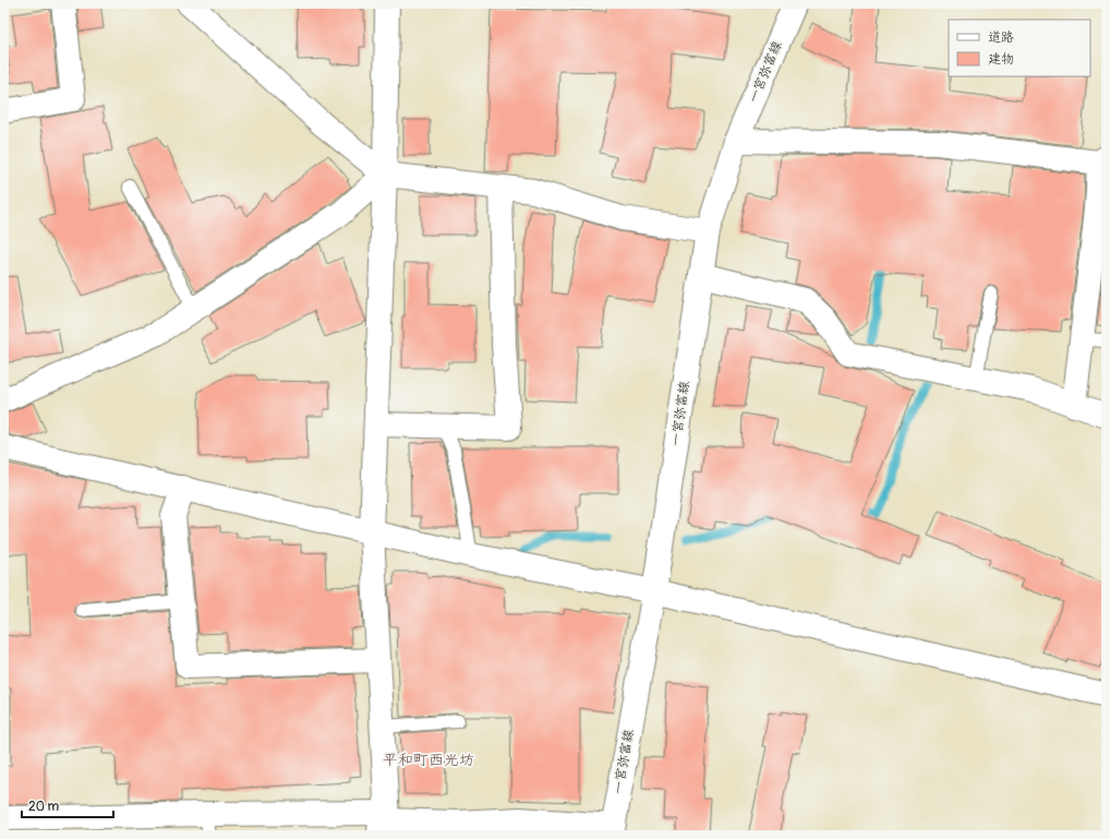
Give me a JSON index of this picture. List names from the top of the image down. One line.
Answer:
{"streets":{"street":["一宮弥富線"]},"districts":["平和町西光坊"],"legend":["道路","建物"],"scale_bar":"20 m"}
